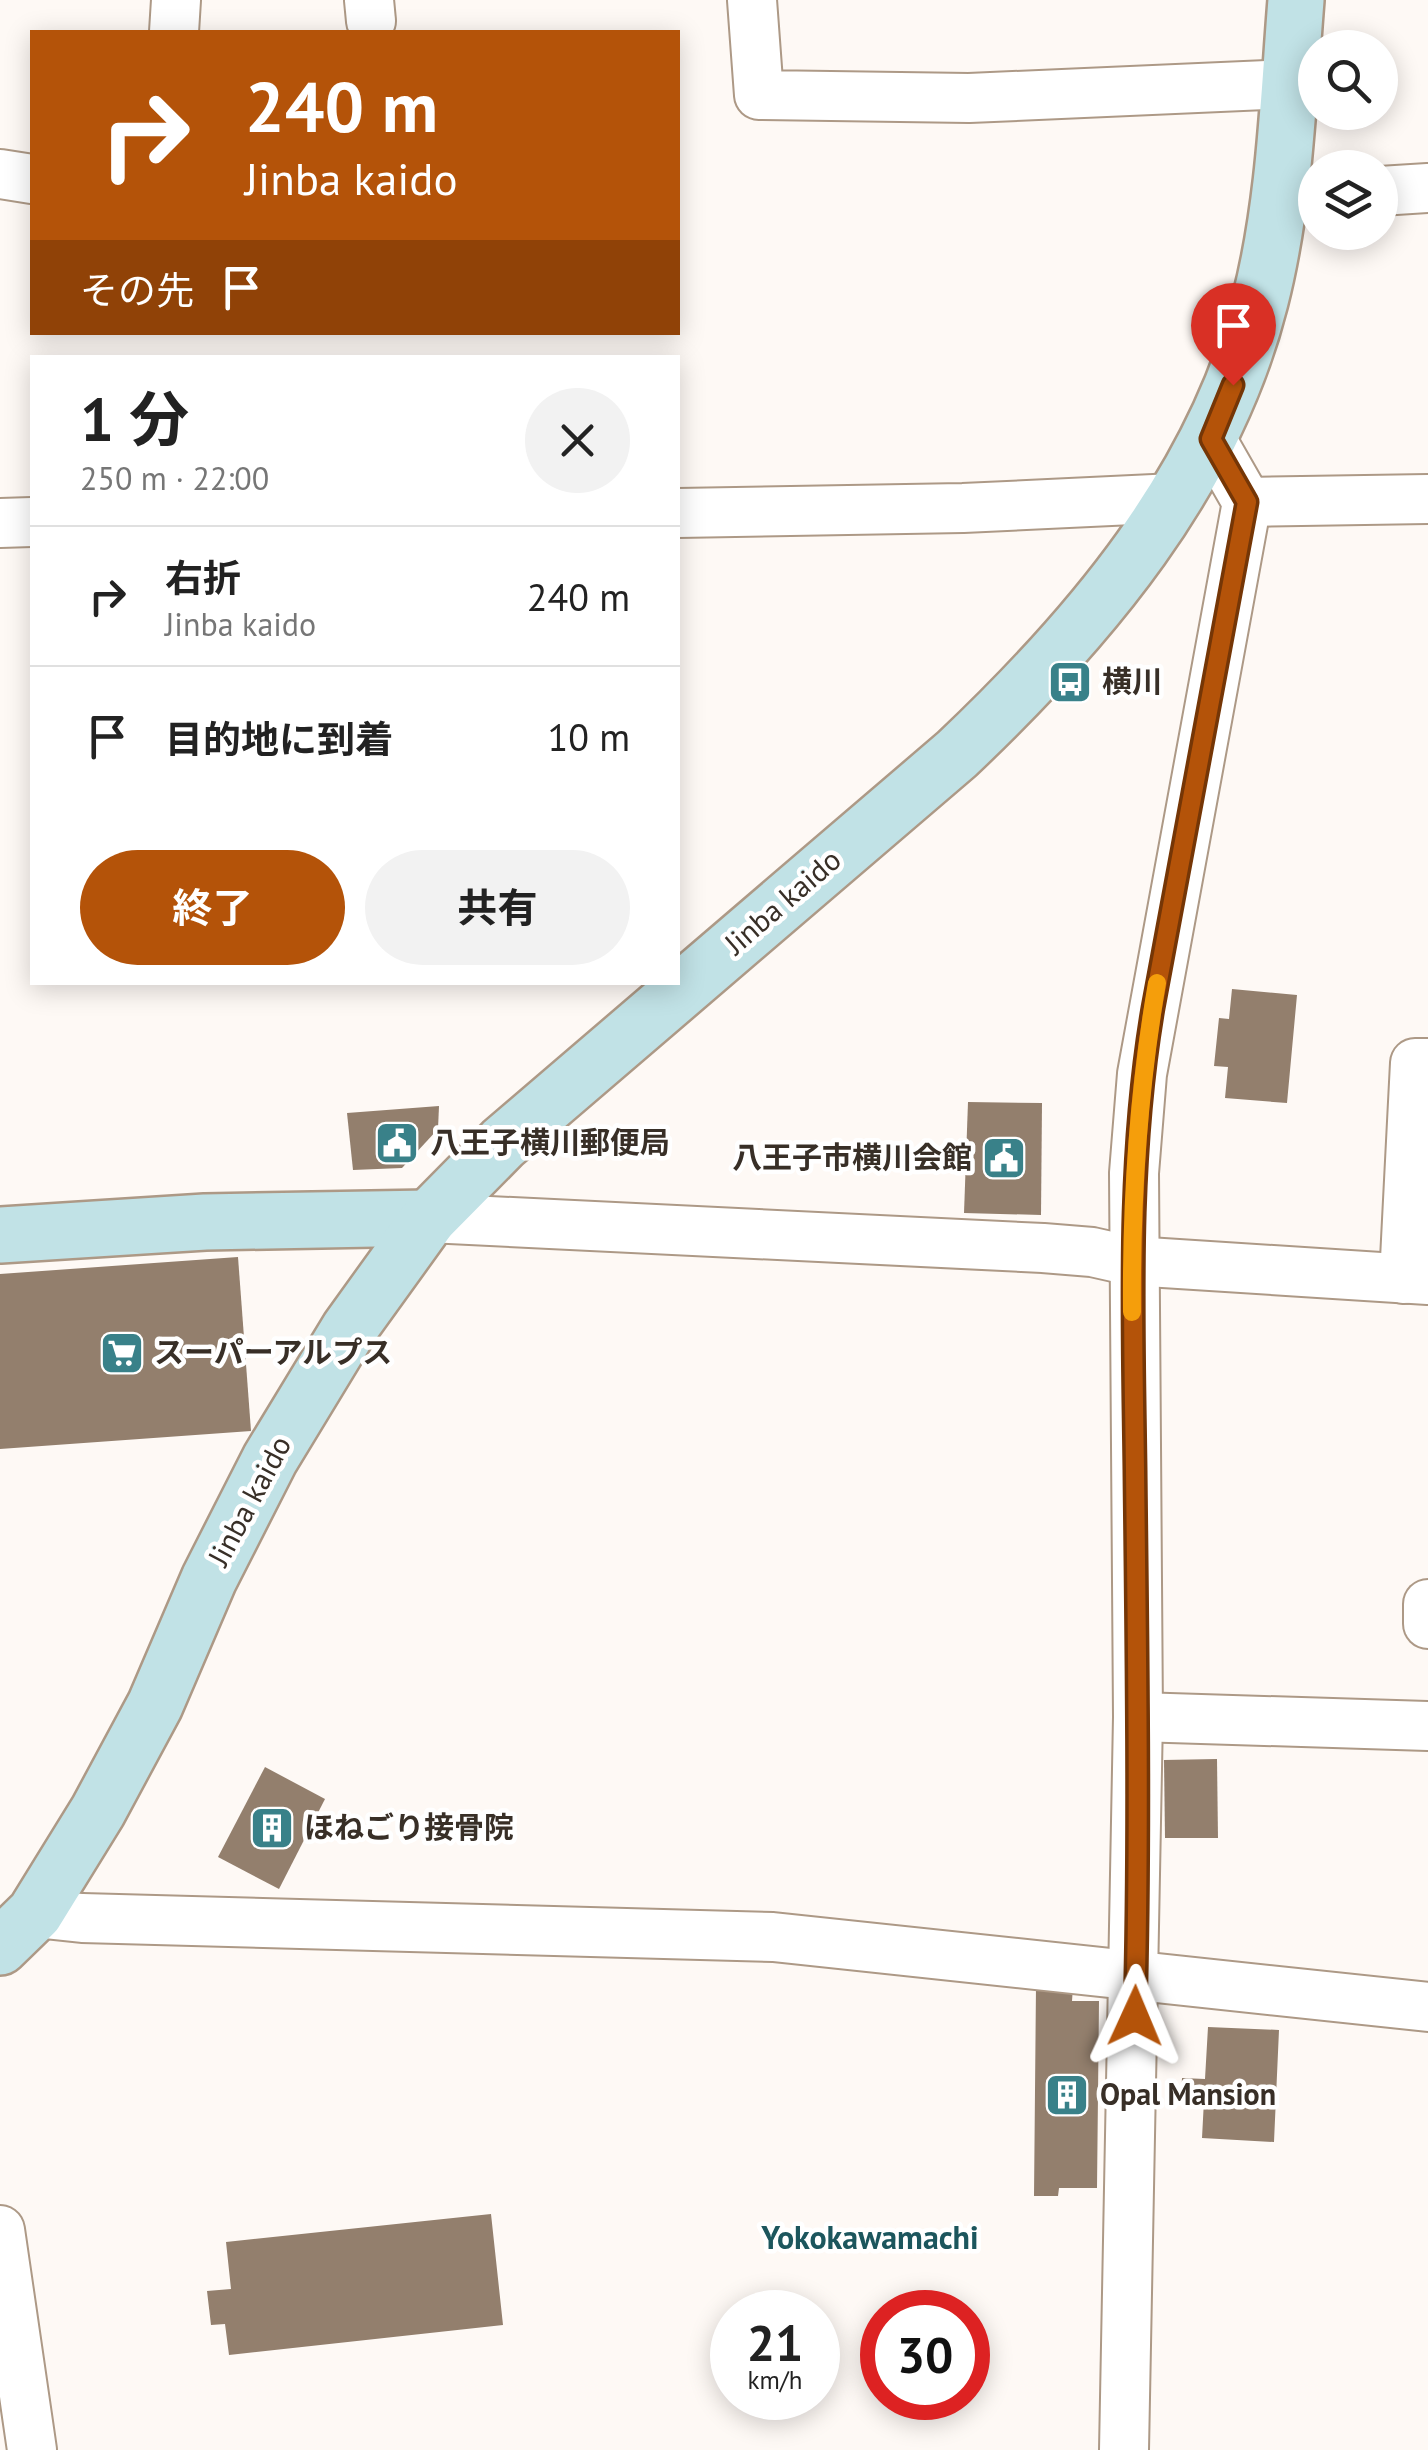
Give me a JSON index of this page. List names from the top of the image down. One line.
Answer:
{"streets":{"main road":["Jinba kaido"]},"districts":["Yokokawamachi"],"places":{"bus stop":["横川"],"public building":["八王子横川郵便局","八王子市横川会館"],"supermarket":["スーパーアルプス"],"building":["ほねごり接骨院","Opal Mansion"]},"page":{"turn":["240 m","Jinba kaido"],"then":"その先","heading":["1 分","250 m · 22:00"],"list":[{"name":"右折","note":"Jinba kaido","value":"240 m"},{"name":"目的地に到着","value":"10 m"}],"buttons":["終了","共有"],"speed":"21 km/h","limit":"30"}}
